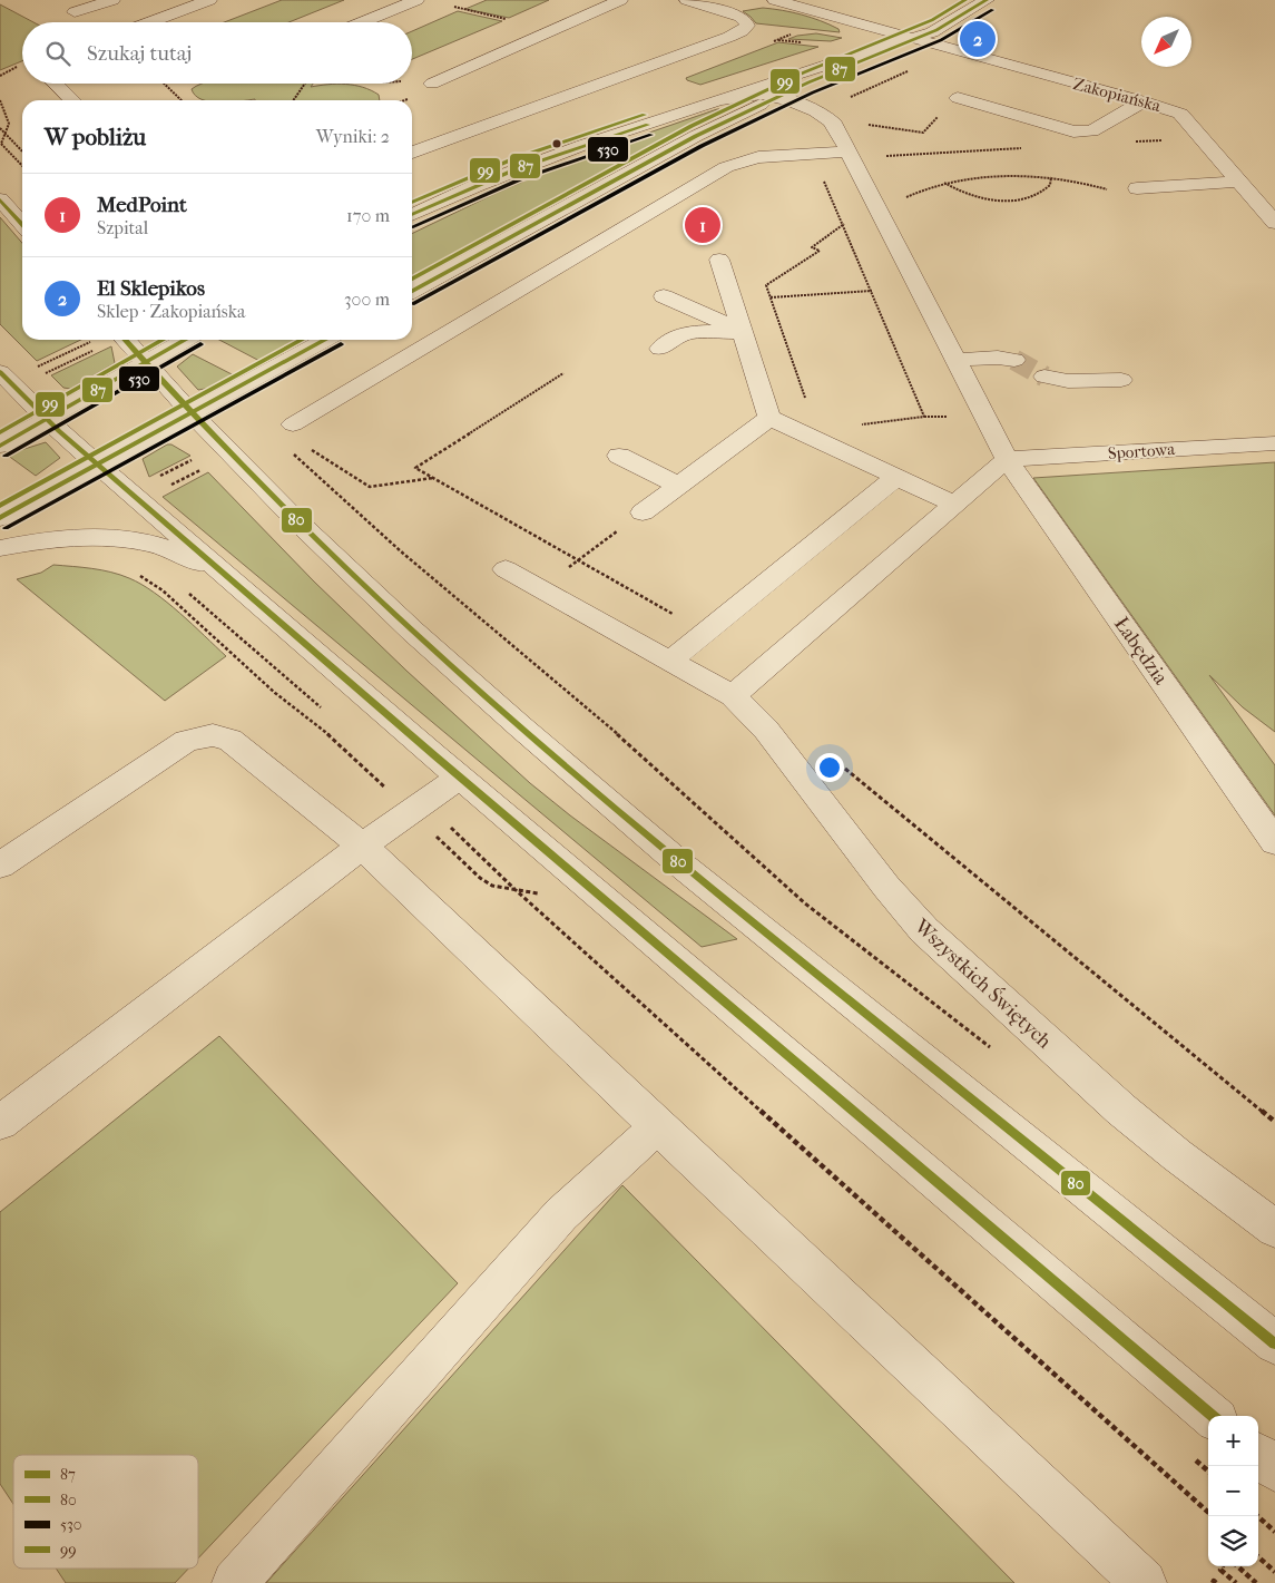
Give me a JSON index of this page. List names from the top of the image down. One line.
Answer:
{"streets":{"street":["Zakopiańska","Sportowa","Łabędzia","Wszystkich Świętych"]},"crossings":[["Sportowa","Łabędzia"]],"lines":["transit line 87","transit line 99","transit line 530","transit line 80"],"legend":["87","80","530","99"],"north":"bottom left","page":{"pins":["2","1"],"search":"Szukaj tutaj","heading":["W pobliżu","Wyniki: 2"],"list":[{"mark":"1","name":"MedPoint","note":"Szpital","value":"170 m"},{"mark":"2","name":"El Sklepikos","note":"Sklep · Zakopiańska","value":"300 m"}],"map_buttons":["+","−"]}}
